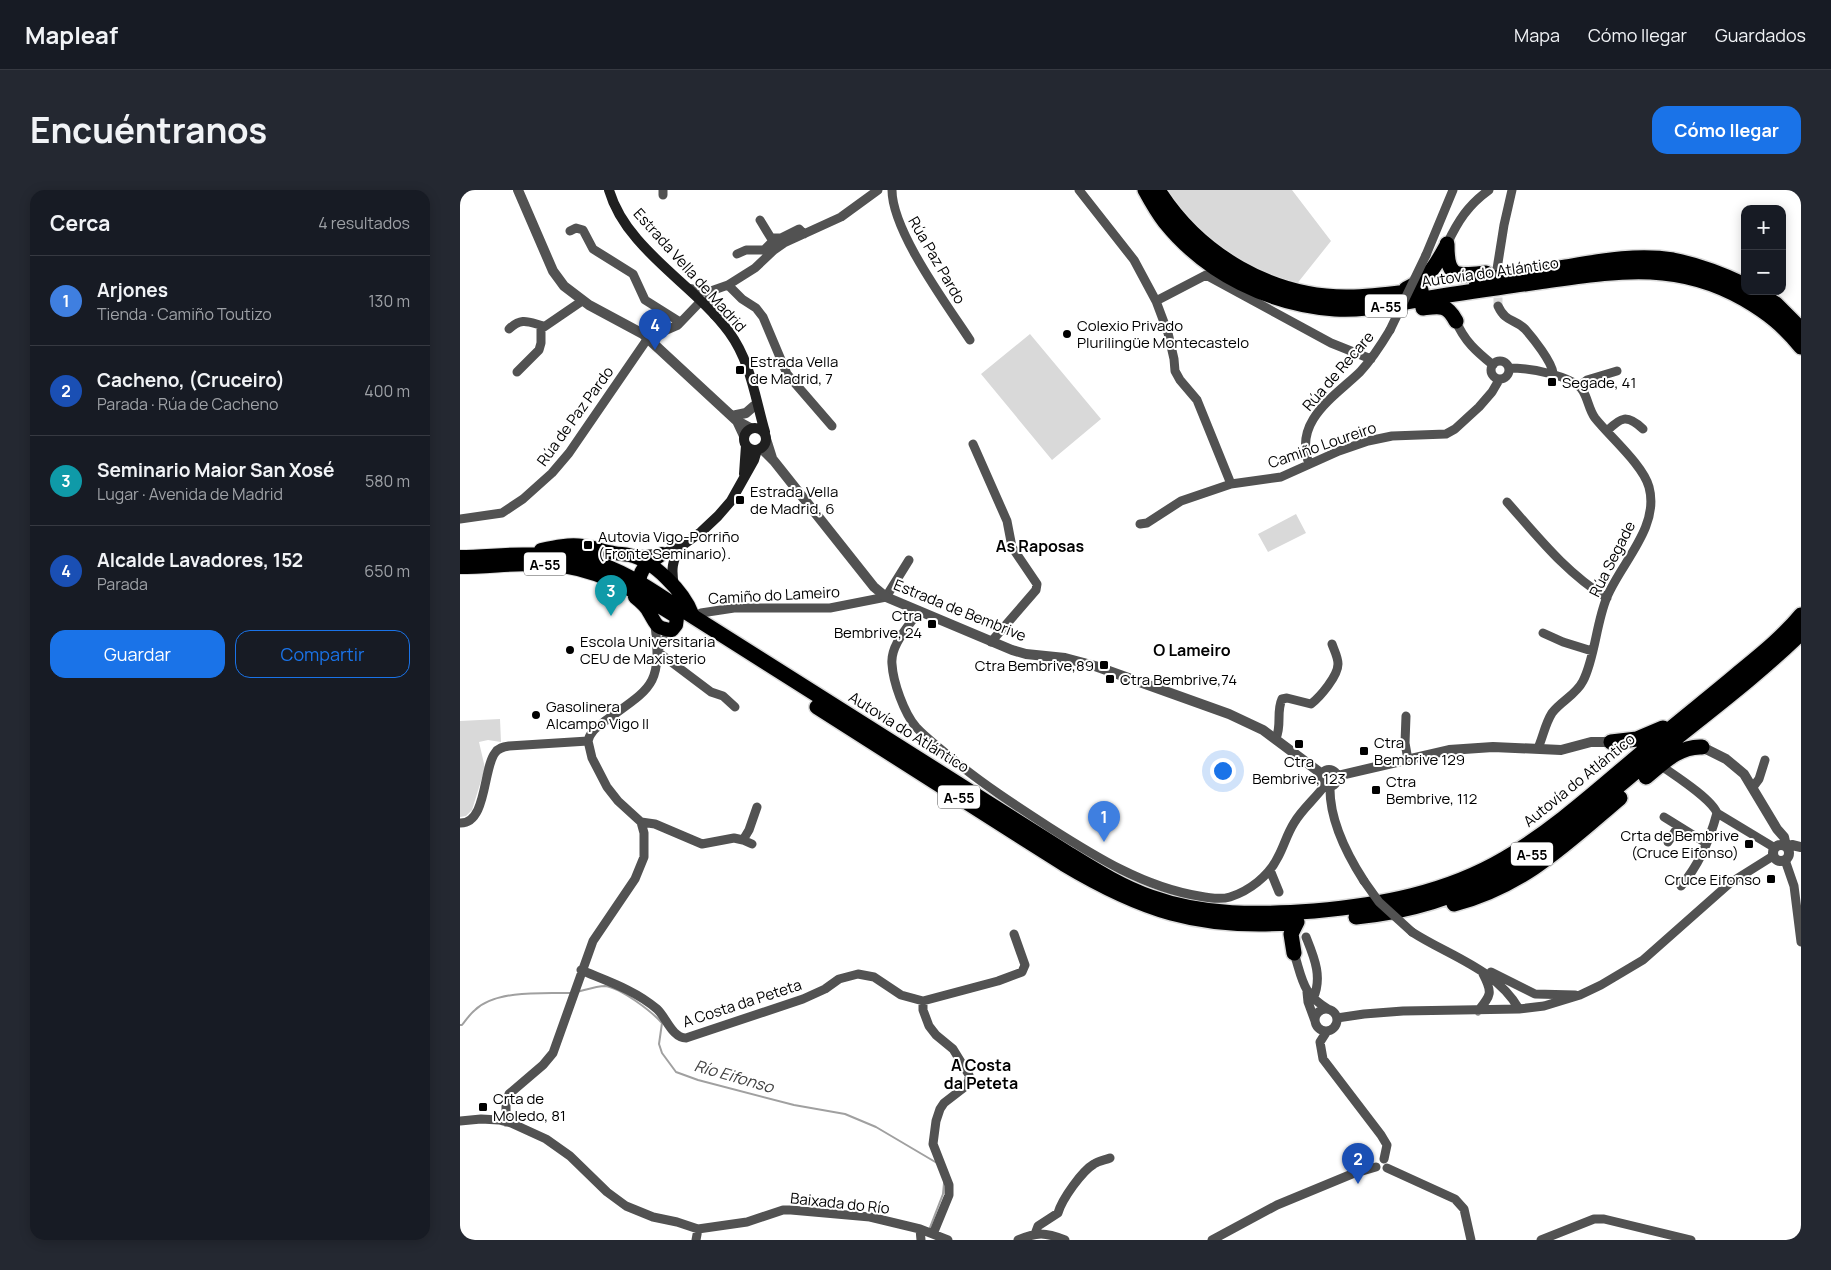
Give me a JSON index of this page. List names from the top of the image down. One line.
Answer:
{"streets":{"highway":["Autovía do Atlántico","A-55"],"main road":["Estrada Vella de Madrid"],"street":["Rúa Paz Pardo","Rúa de Recare","Rúa de Paz Pardo","Camiño Loureiro","Rúa Segade","Camiño do Lameiro","Estrada de Bembrive","A Costa da Peteta","Baixada do Río"]},"crossings":[["Estrada Vella de Madrid","Estrada de Bembrive"],["Autovía do Atlántico","A-55"],["Autovía do Atlántico","Camiño do Lameiro"],["A-55","Camiño do Lameiro"],["Rúa de Recare","Camiño Loureiro"],["Camiño do Lameiro","Estrada de Bembrive"]],"districts":["As Raposas","O Lameiro","A Costa da Peteta"],"water":["Río Eifonso"],"places":{"other":["Colexio Privado Plurilingüe Montecastelo","Escola Universitaria CEU de Maxisterio","Gasolinera Alcampo Vigo II"],"transit":["Estrada Vella de Madrid, 7","Segade, 41","Estrada Vella de Madrid, 6","Autovia Vigo-Porriño (Fronte Seminario).","Ctra Bembrive, 24","Ctra Bembrive,89","Ctra Bembrive,74","Ctra Bembrive, 123","Ctra Bembrive 129","Ctra Bembrive, 112","Crta de Bembrive (Cruce Eifonso)","Cruce Eifonso","Crta de Moledo, 81"]},"page":{"header":"Mapleaf","nav":["Mapa","Cómo llegar","Guardados"],"title":"Encuéntranos","buttons":["Cómo llegar",["Guardar","Compartir"]],"heading":["Cerca","4 resultados"],"map_buttons":["+","−"],"list":[{"mark":"1","name":"Arjones","note":"Tienda · Camiño Toutizo","value":"130 m"},{"mark":"2","name":"Cacheno, (Cruceiro)","note":"Parada · Rúa de Cacheno","value":"400 m"},{"mark":"3","name":"Seminario Maior San Xosé","note":"Lugar · Avenida de Madrid","value":"580 m"},{"mark":"4","name":"Alcalde Lavadores, 152","note":"Parada","value":"650 m"}],"pins":["4","3","1","2"]}}
